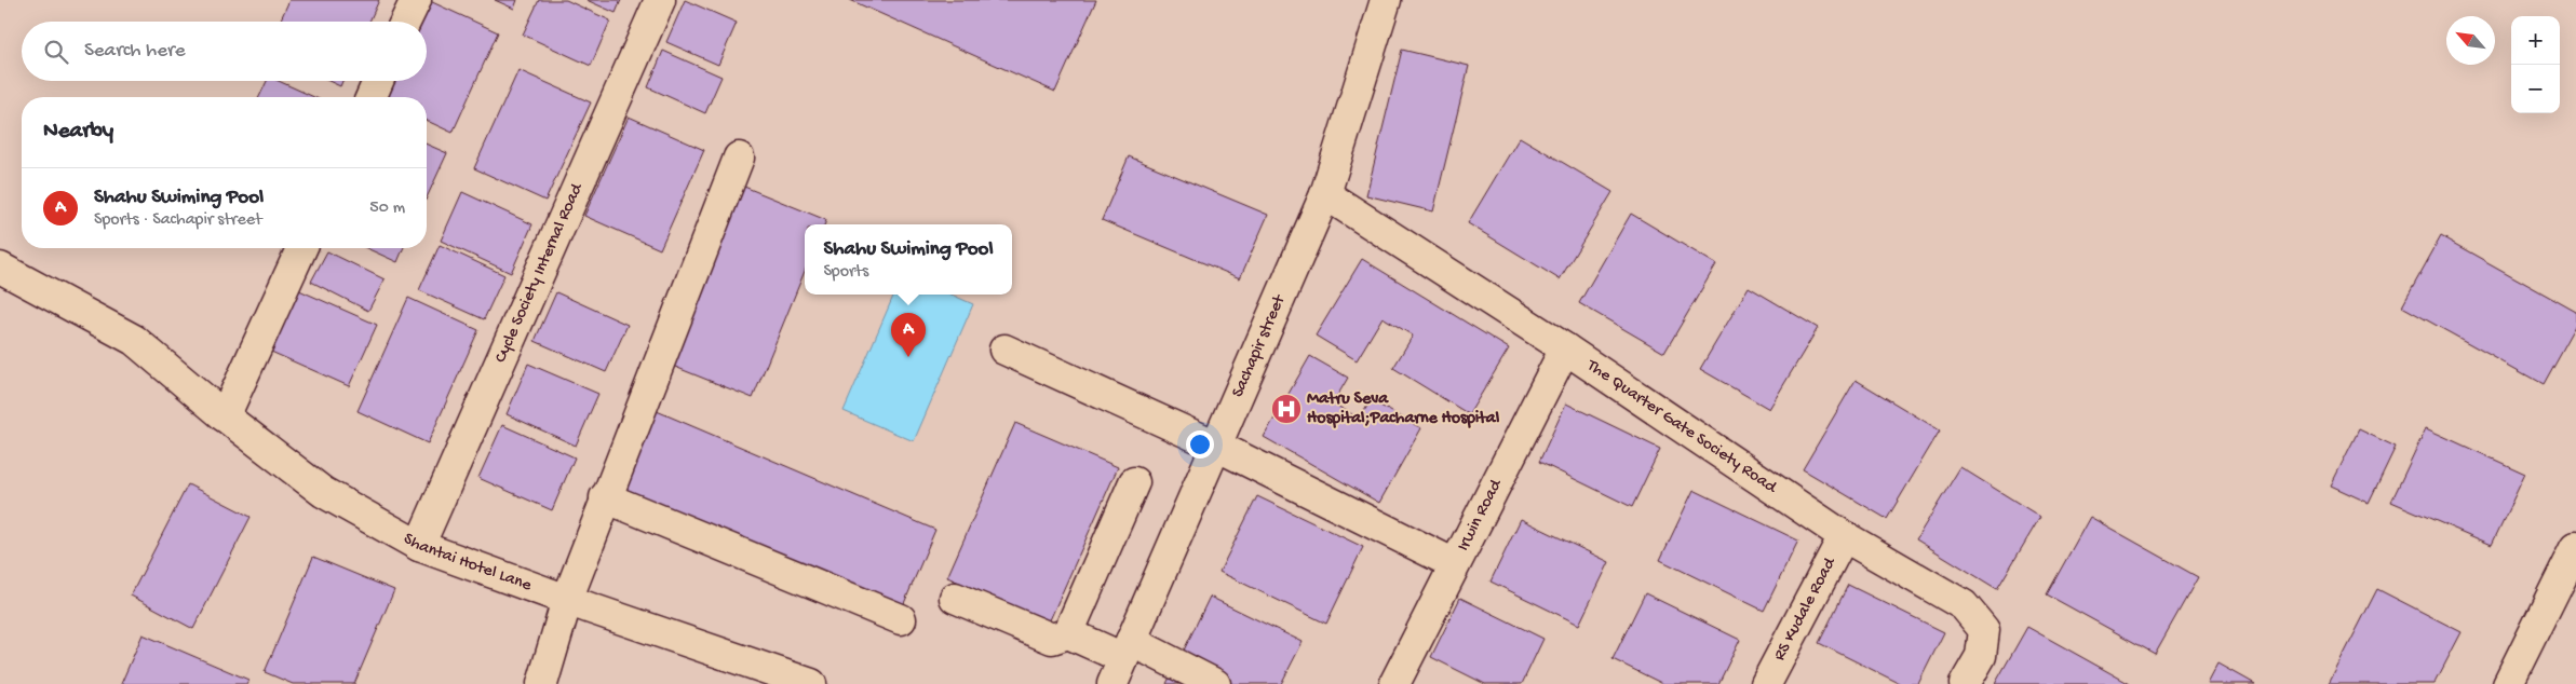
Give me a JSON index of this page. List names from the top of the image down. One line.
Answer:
{"streets":{"street":["Cycle Society Internal Road","Sachapir street","The Quarter Gate Society Road","Irwin Road","Shantai Hotel Lane","RS Kudale Road"]},"crossings":[["Cycle Society Internal Road","Shantai Hotel Lane"],["Sachapir street","The Quarter Gate Society Road"],["The Quarter Gate Society Road","Irwin Road"],["The Quarter Gate Society Road","RS Kudale Road"]],"places":{"hospital":["Matru Seva Hospital;Pacharne Hospital"]},"north":"top left","page":{"map_buttons":["+","−"],"search":"Search here","heading":"Nearby","list":[{"mark":"A","name":"Shahu Swiming Pool","note":"Sports · Sachapir street","value":"50 m"}],"popup":["Shahu Swiming Pool","Sports"],"pins":"A"}}
